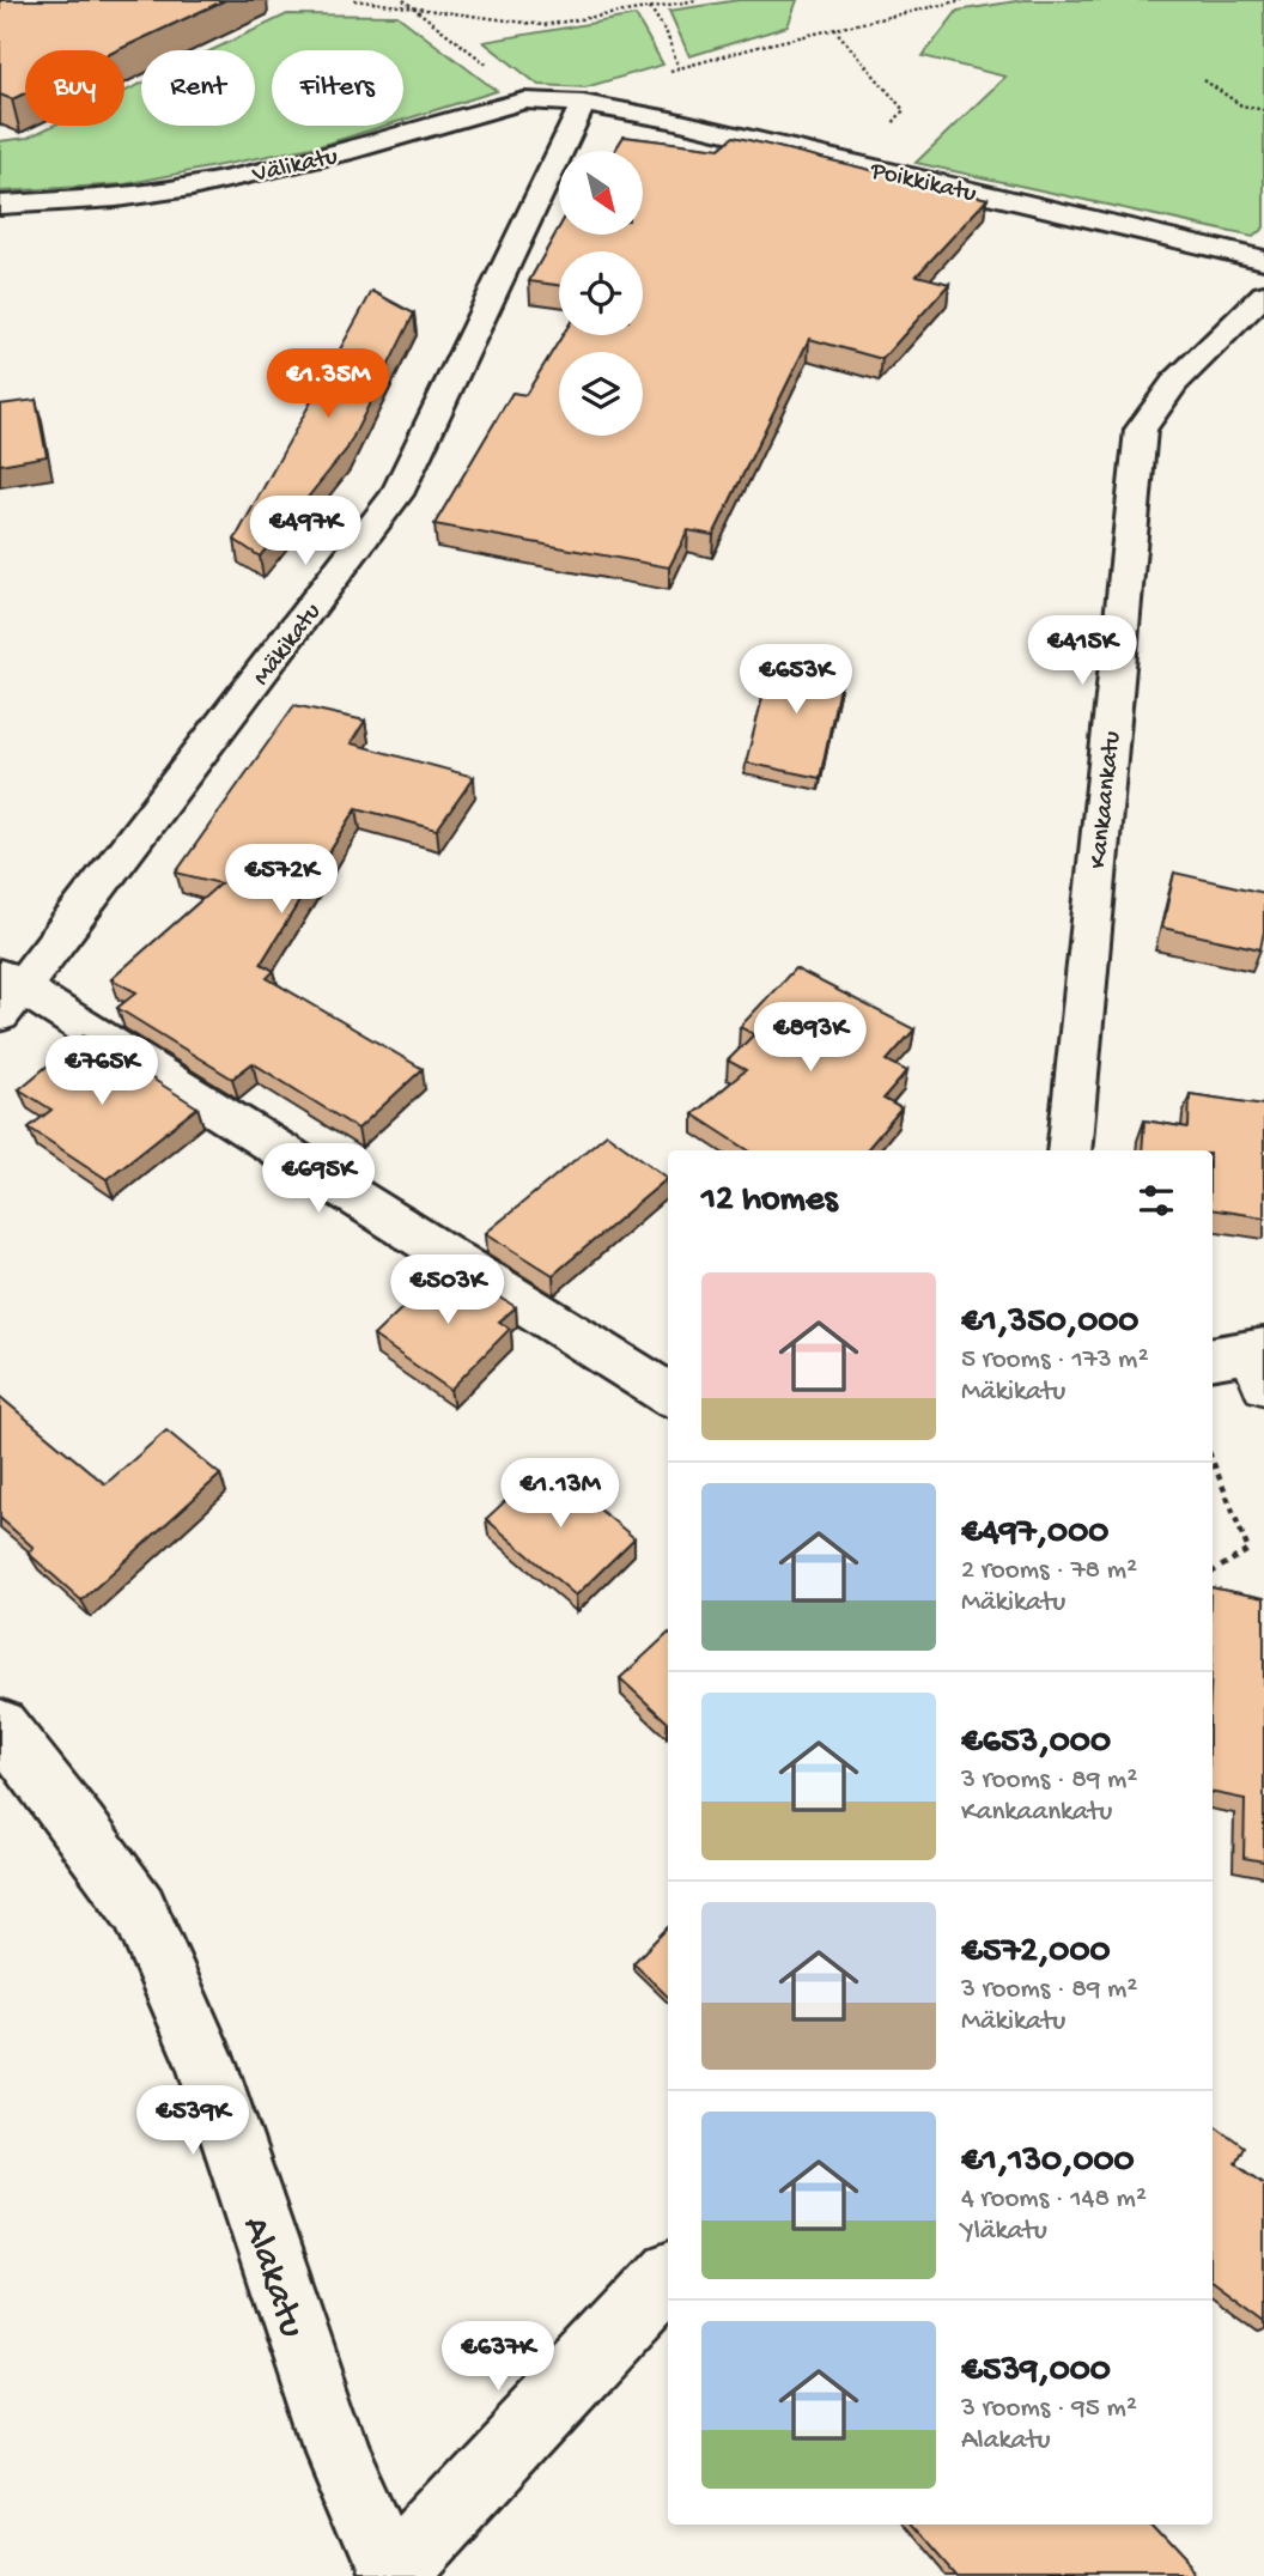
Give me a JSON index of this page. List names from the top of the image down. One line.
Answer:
{"streets":{"street":["Välikatu","Poikkikatu","Mäkikatu","Kankaankatu","Alakatu"]},"crossings":[["Välikatu","Poikkikatu"],["Välikatu","Mäkikatu"],["Poikkikatu","Mäkikatu"]],"north":"bottom right","page":{"chip":["Buy","Rent","Filters"],"price":["€1.35M","€497K","€415K","€653K","€572K","€893K","€765K","€695K","€503K","€1.13M","€539K","€637K"],"heading":"12 homes","list":[{"name":"€1,350,000","note":"5 rooms · 173 m² · Mäkikatu"},{"name":"€497,000","note":"2 rooms · 78 m² · Mäkikatu"},{"name":"€653,000","note":"3 rooms · 89 m² · Kankaankatu"},{"name":"€572,000","note":"3 rooms · 89 m² · Mäkikatu"},{"name":"€1,130,000","note":"4 rooms · 148 m² · Yläkatu"},{"name":"€539,000","note":"3 rooms · 95 m² · Alakatu"}]}}
